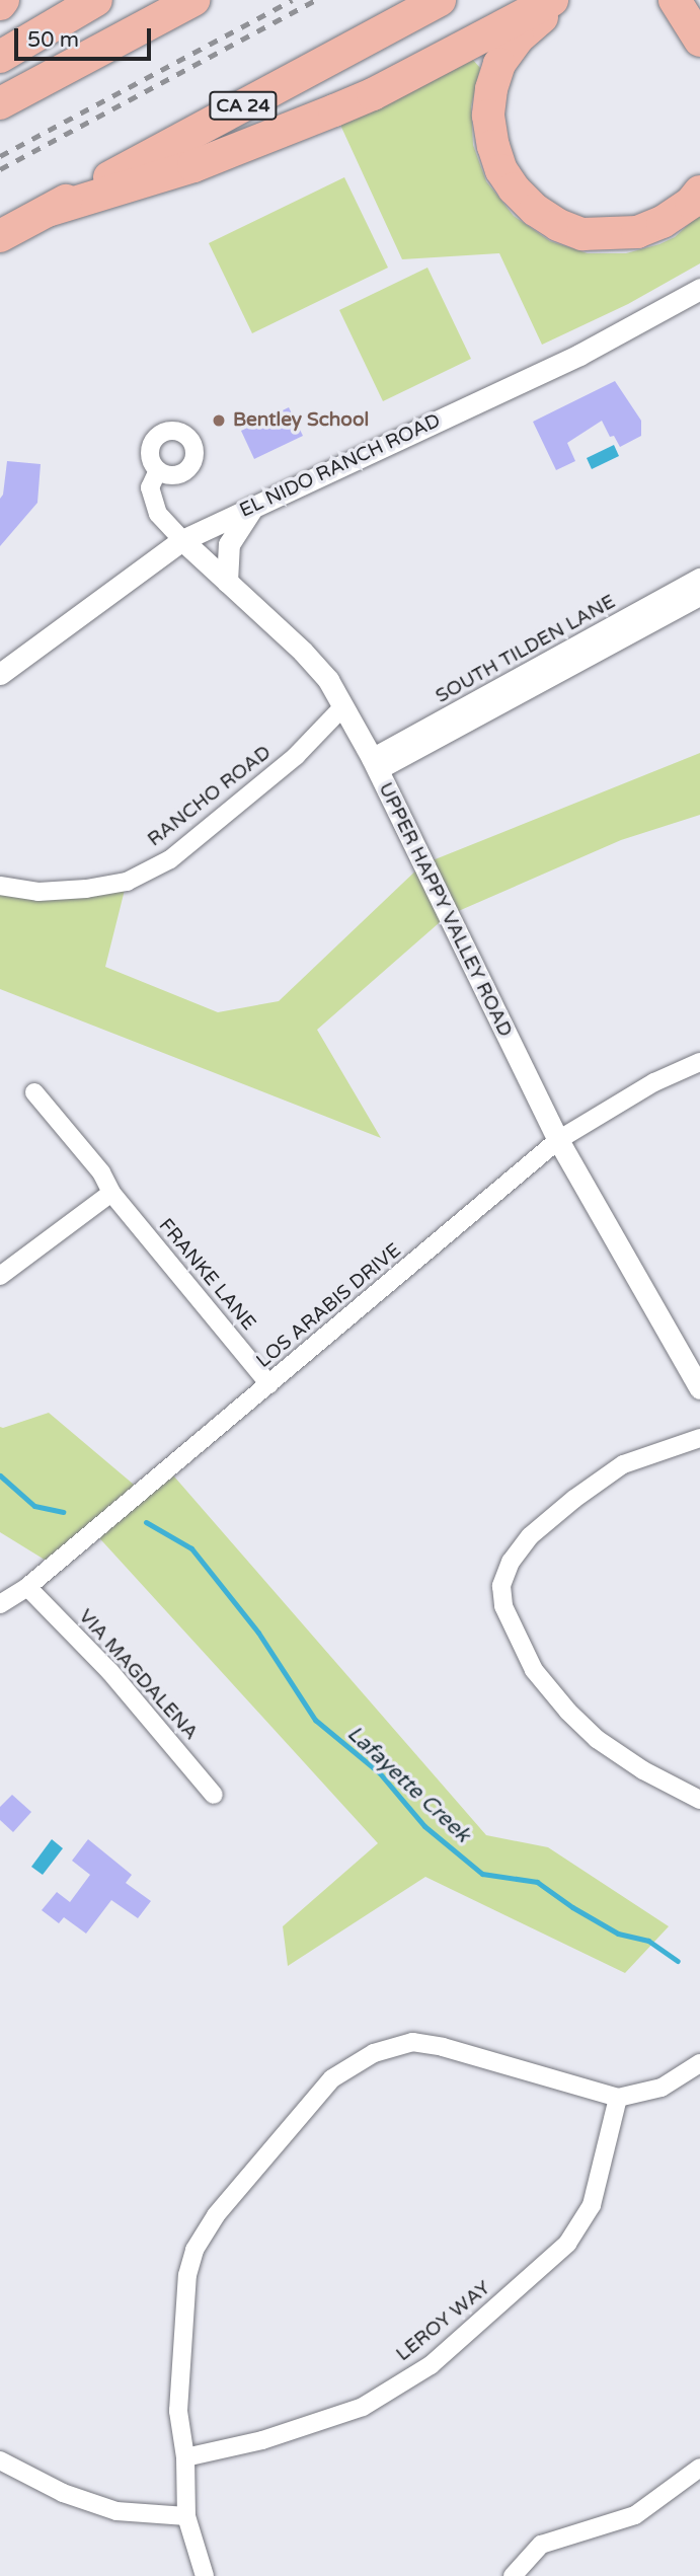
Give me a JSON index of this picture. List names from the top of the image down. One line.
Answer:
{"streets":{"highway":["CA 24"],"street":["EL NIDO RANCH ROAD","SOUTH TILDEN LANE","RANCHO ROAD","UPPER HAPPY VALLEY ROAD","FRANKE LANE","LOS ARABIS DRIVE","VIA MAGDALENA","LEROY WAY"]},"crossings":[["EL NIDO RANCH ROAD","UPPER HAPPY VALLEY ROAD"],["SOUTH TILDEN LANE","UPPER HAPPY VALLEY ROAD"],["RANCHO ROAD","UPPER HAPPY VALLEY ROAD"],["UPPER HAPPY VALLEY ROAD","LOS ARABIS DRIVE"],["FRANKE LANE","LOS ARABIS DRIVE"],["LOS ARABIS DRIVE","VIA MAGDALENA"]],"water":["Lafayette Creek"],"places":["Bentley School"],"scale_bar":"50 m"}
